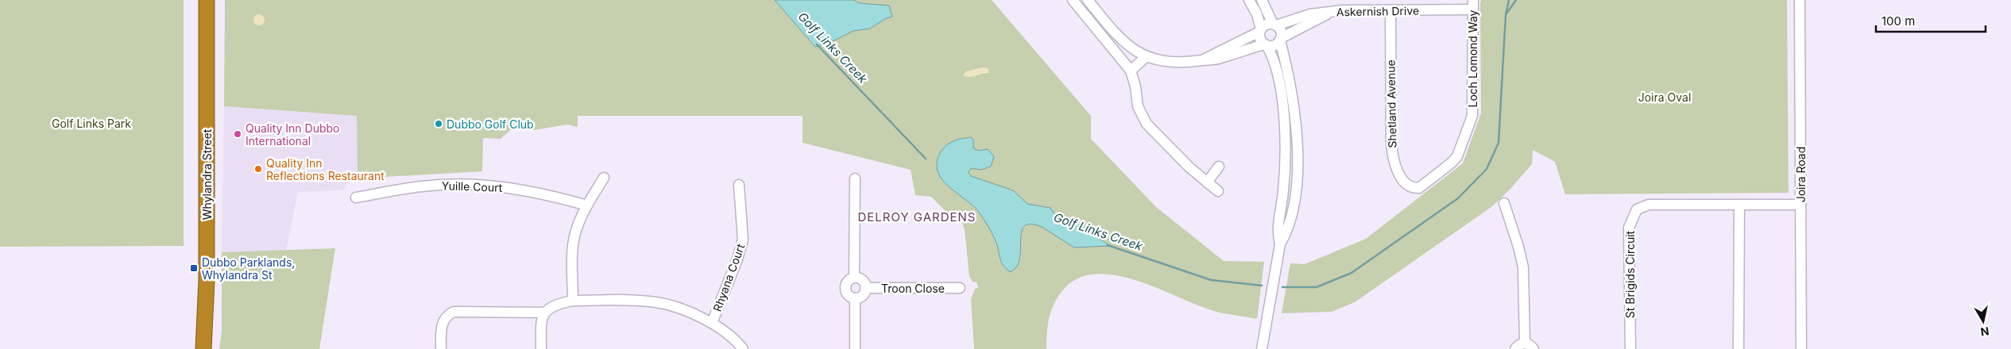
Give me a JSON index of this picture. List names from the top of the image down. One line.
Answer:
{"streets":{"highway":["Whylandra Street"],"street":["Askernish Drive","Loch Lomond Way","Shetland Avenue","Joira Road","Yuille Court","St Brigids Circuit","Rhyana Court","Troon Close"]},"crossings":[["Askernish Drive","Loch Lomond Way"],["Askernish Drive","Shetland Avenue"],["Loch Lomond Way","Shetland Avenue"],["Joira Road","St Brigids Circuit"]],"districts":["DELROY GARDENS"],"water":["Golf Links Creek"],"parks":["Joira Oval","Golf Links Park"],"places":{"other":["Dubbo Golf Club","Quality Inn Dubbo International","Quality Inn Reflections Restaurant"],"transit":["Dubbo Parklands, Whylandra St"]},"scale_bar":"100 m","north":"bottom"}
